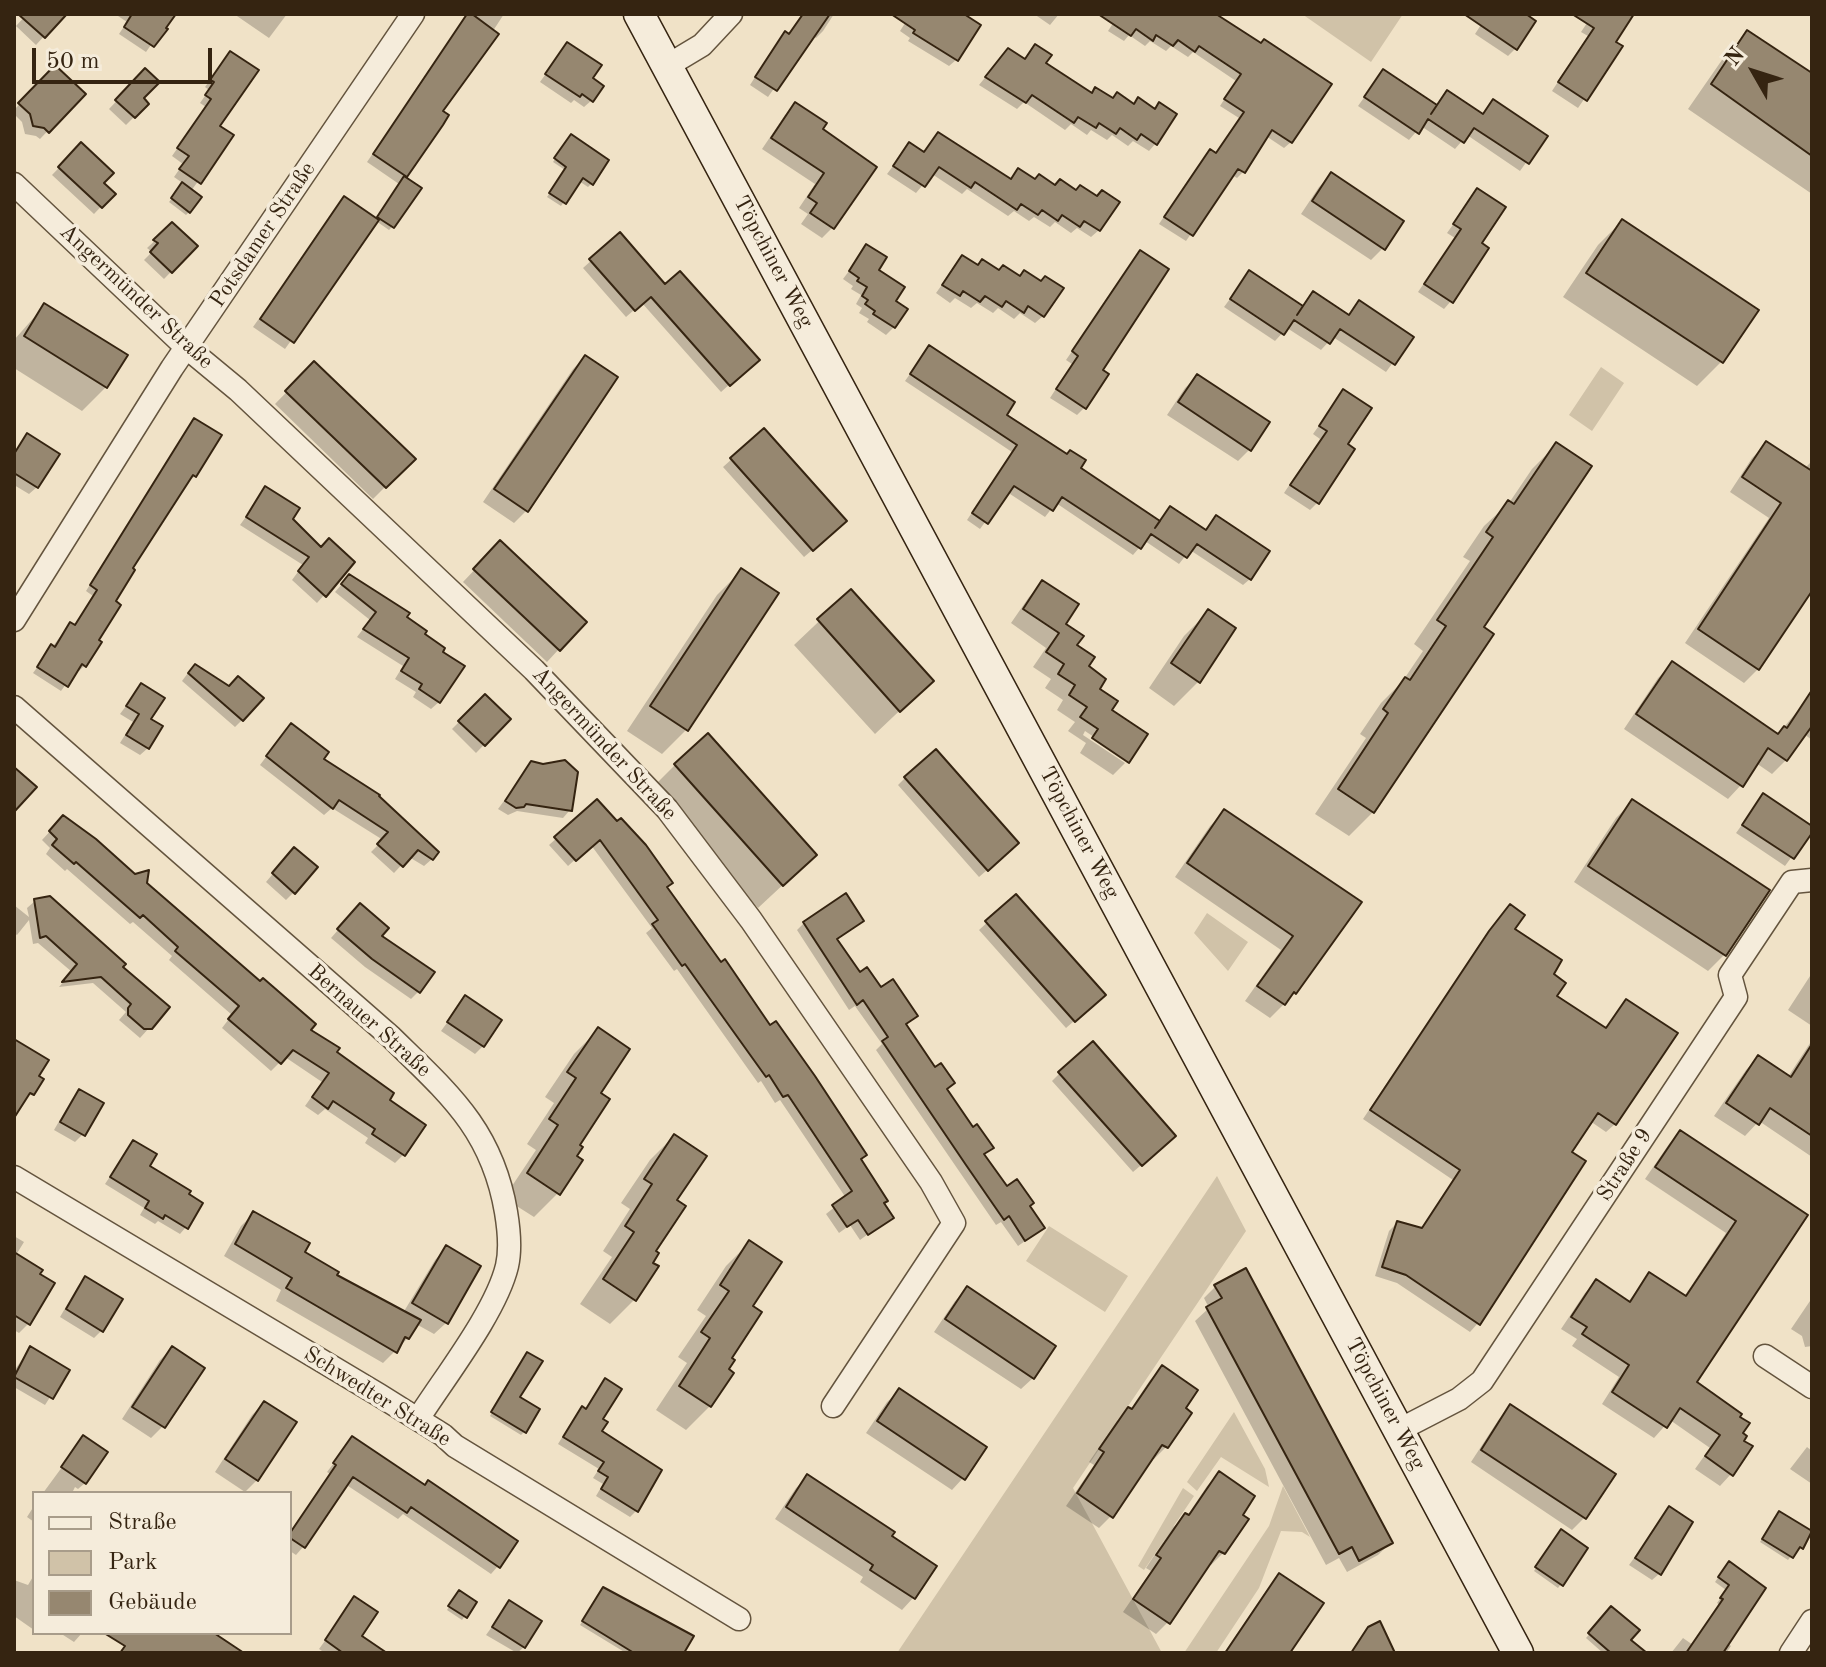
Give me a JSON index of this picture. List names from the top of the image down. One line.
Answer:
{"streets":{"street":["Potsdamer Straße","Töpchiner Weg","Angermünder Straße","Bernauer Straße","Straße 9","Schwedter Straße"]},"crossings":[["Potsdamer Straße","Angermünder Straße"],["Töpchiner Weg","Straße 9"],["Bernauer Straße","Schwedter Straße"]],"legend":["Straße","Park","Gebäude"],"scale_bar":"50 m","north":"top left"}
